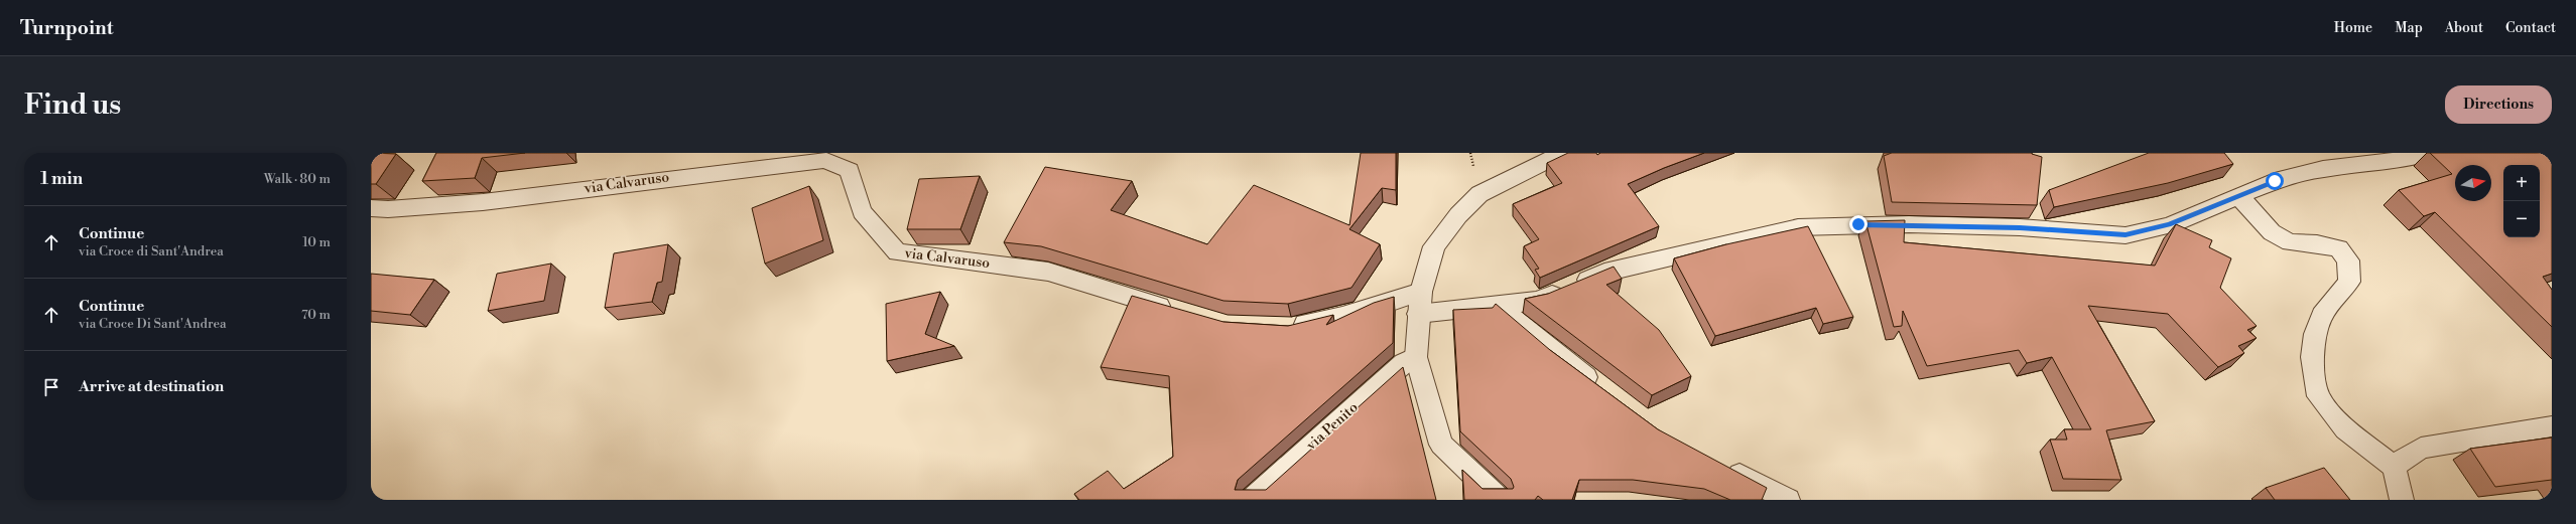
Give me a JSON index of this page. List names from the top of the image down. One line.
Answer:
{"streets":{"street":["via Calvaruso","via Penito"]},"north":"right","page":{"header":"Turnpoint","nav":["Home","Map","About","Contact"],"buttons":"Directions","title":"Find us","heading":["1 min","Walk · 80 m"],"map_buttons":["+","−"],"list":[["Continue","via Croce di Sant'Andrea","10 m"],["Continue","via Croce Di Sant'Andrea","70 m"],"Arrive at destination"]}}
